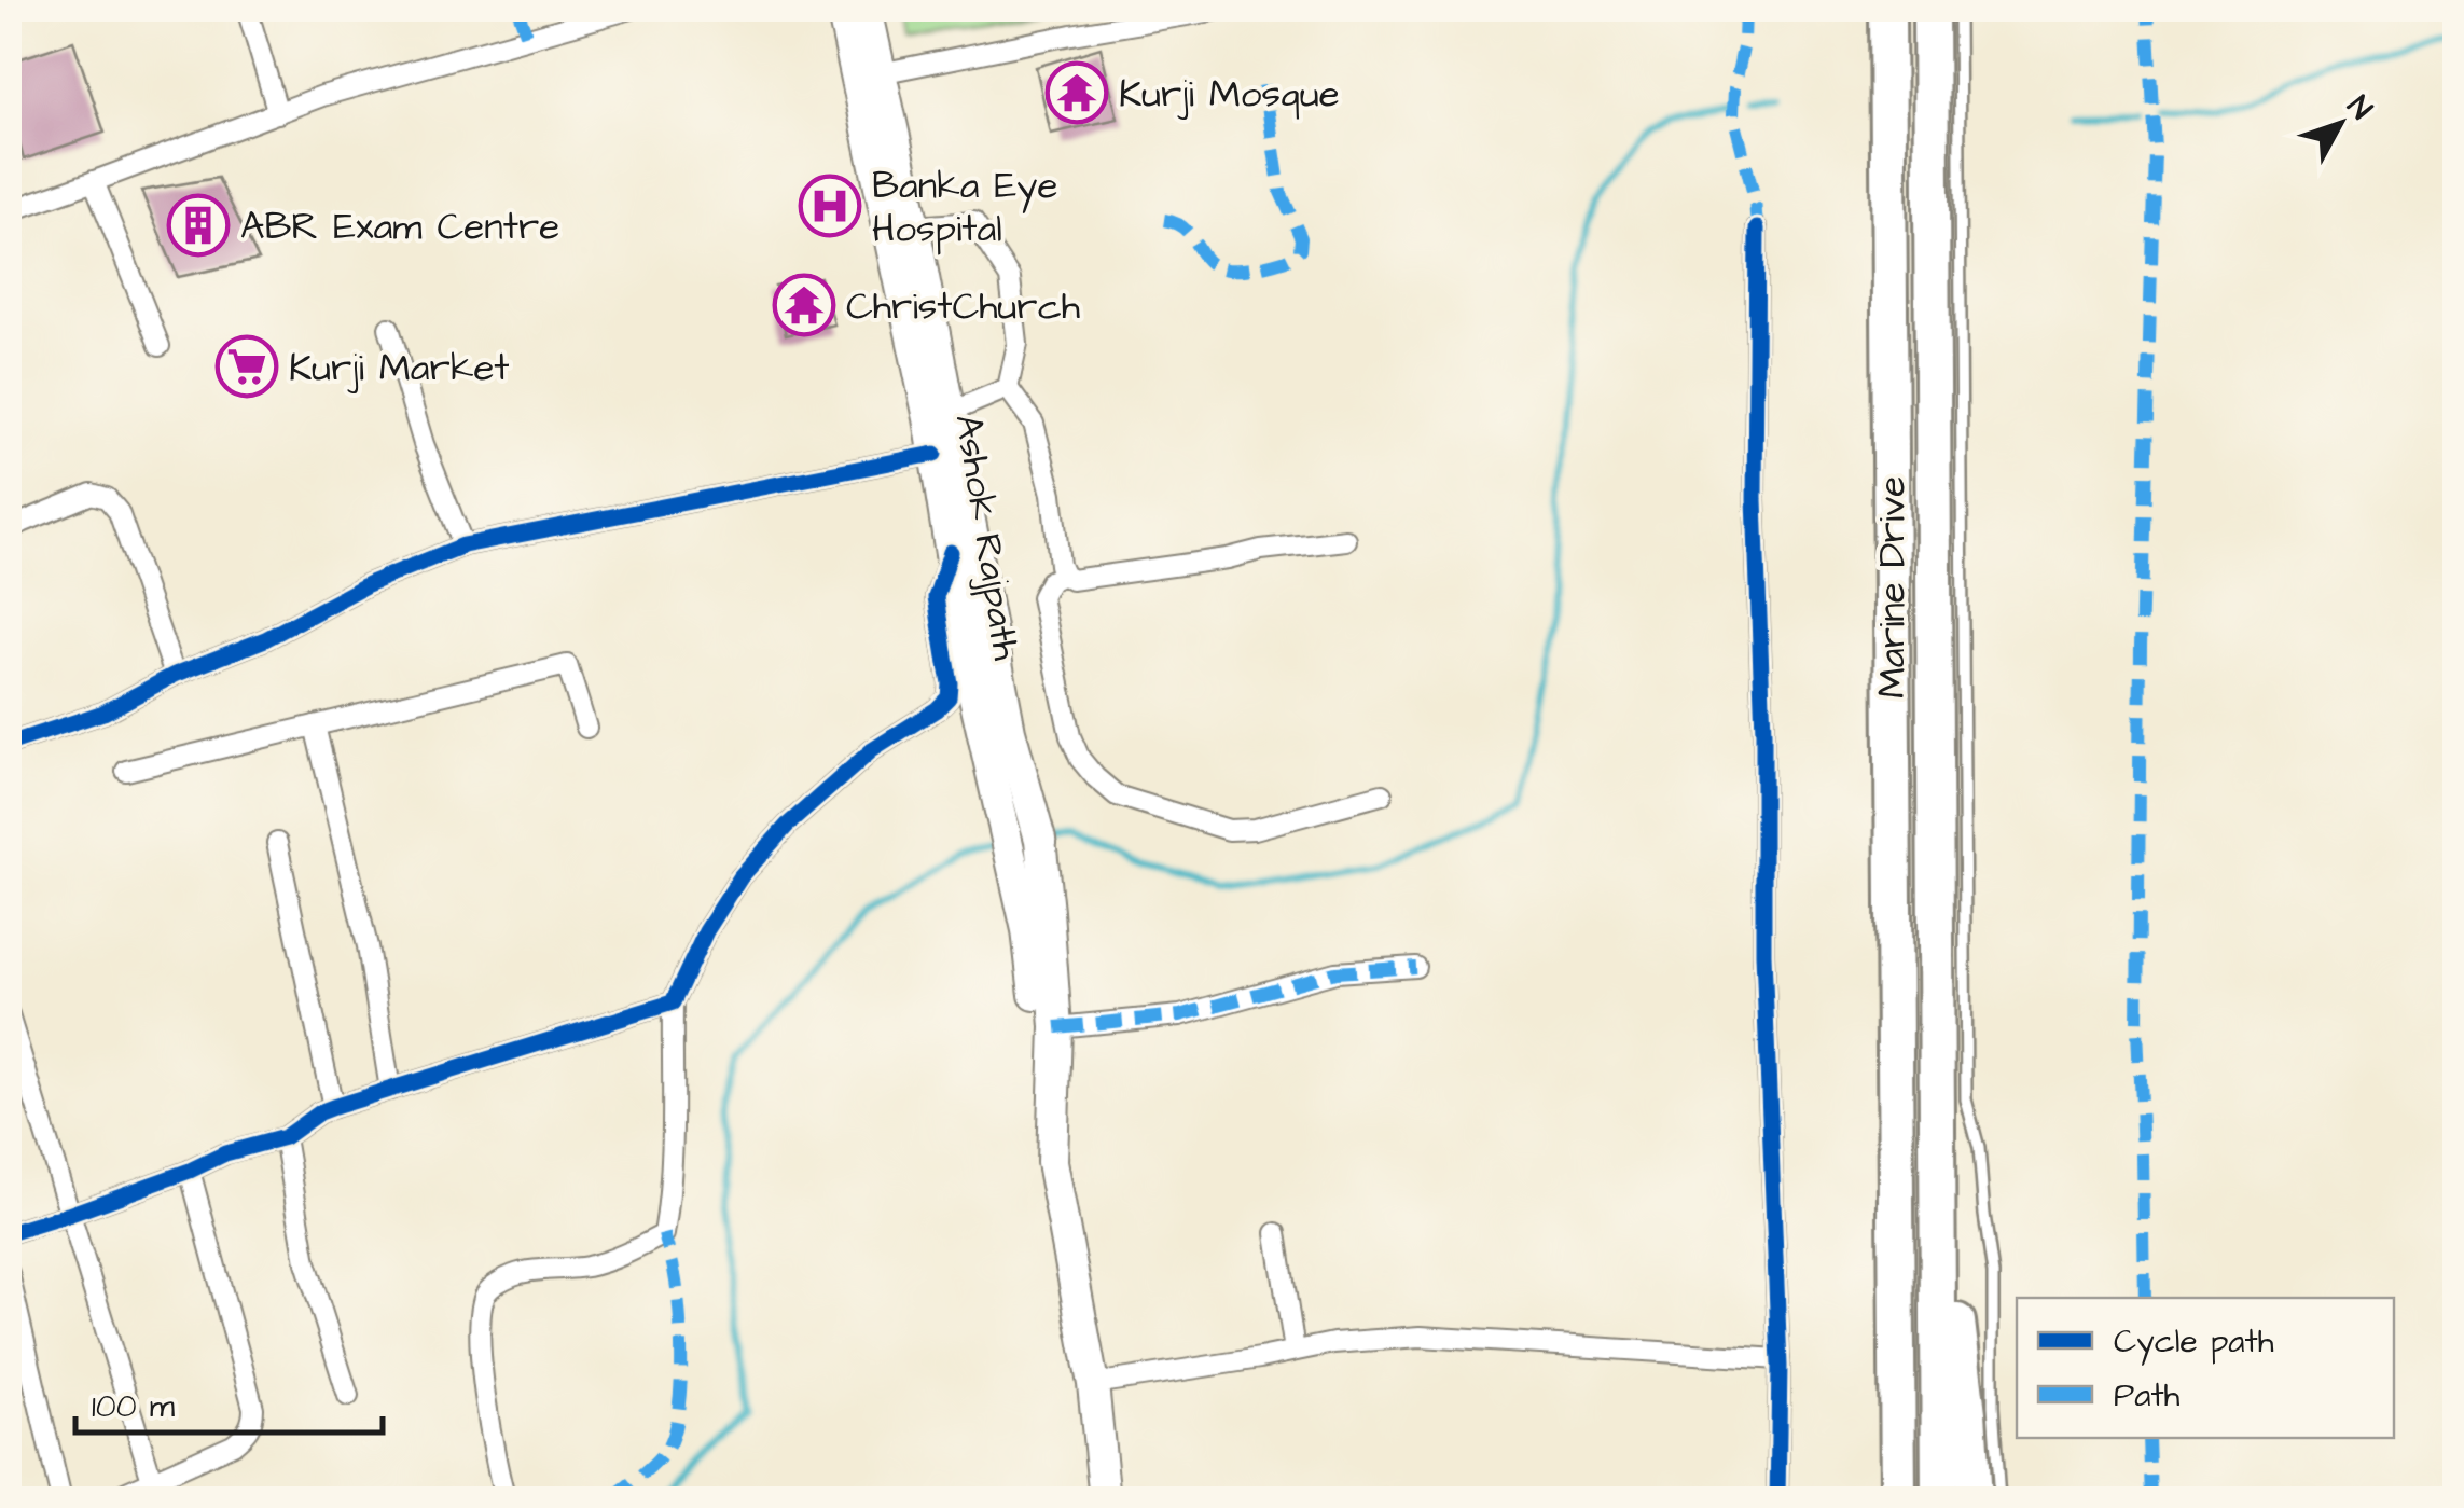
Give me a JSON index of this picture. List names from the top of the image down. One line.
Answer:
{"streets":{"highway":["Marine Drive"],"main road":["Ashok Rajpath"]},"places":{"temple":["Kurji Mosque","ChristChurch"],"hospital":["Banka Eye Hospital"],"building":["ABR Exam Centre"],"supermarket":["Kurji Market"]},"legend":["Cycle path","Path"],"scale_bar":"100 m","north":"top right"}
